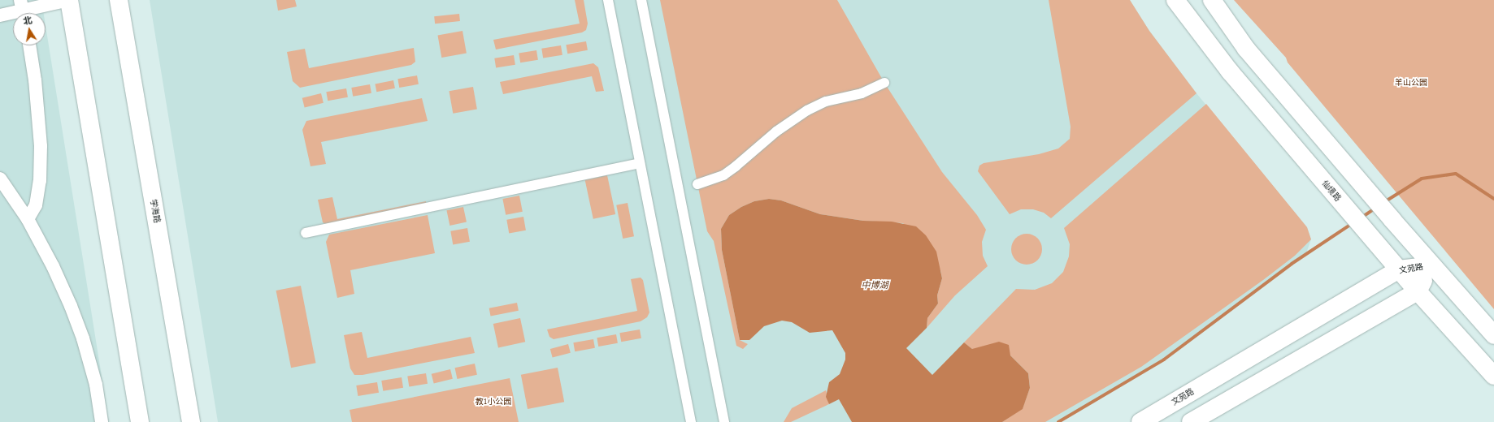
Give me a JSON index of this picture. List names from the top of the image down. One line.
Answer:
{"streets":{"main road":["仙境路","学海路","文苑路"]},"crossings":[["仙境路","文苑路"]],"water":["中博湖"],"parks":["羊山公园","教1小公园"],"north":"top"}
